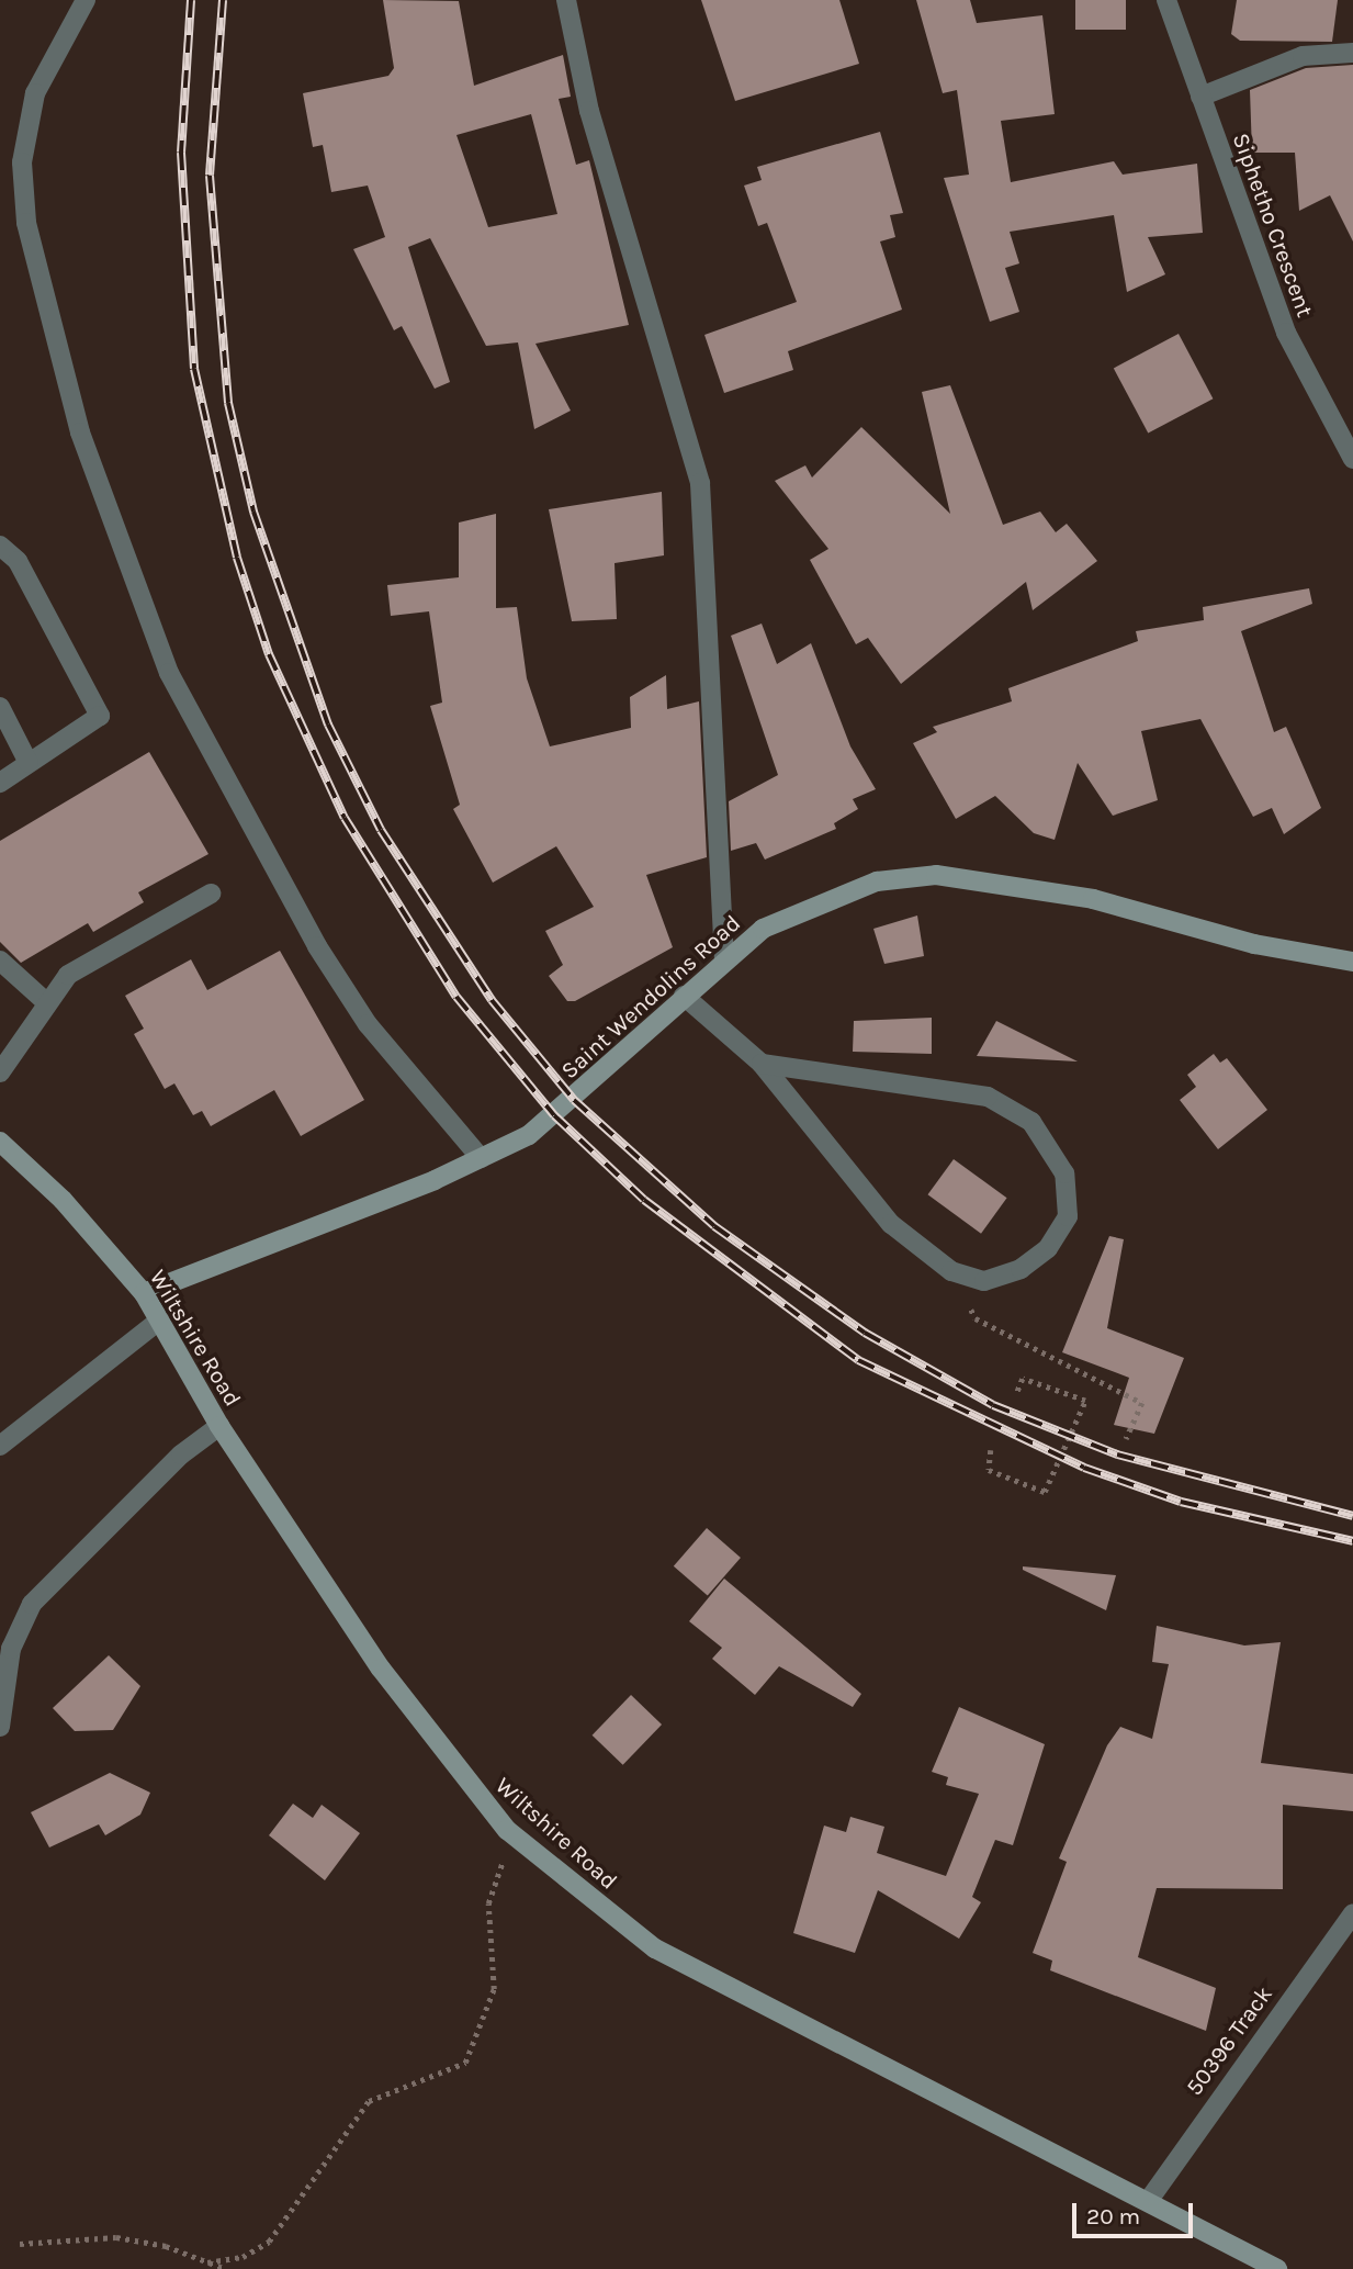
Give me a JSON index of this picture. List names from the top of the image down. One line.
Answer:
{"streets":{"street":["Siphetho Crescent","Saint Wendolins Road","Wiltshire Road","50396 Track"]},"crossings":[["Saint Wendolins Road","Wiltshire Road"],["Wiltshire Road","50396 Track"]],"scale_bar":"20 m"}
